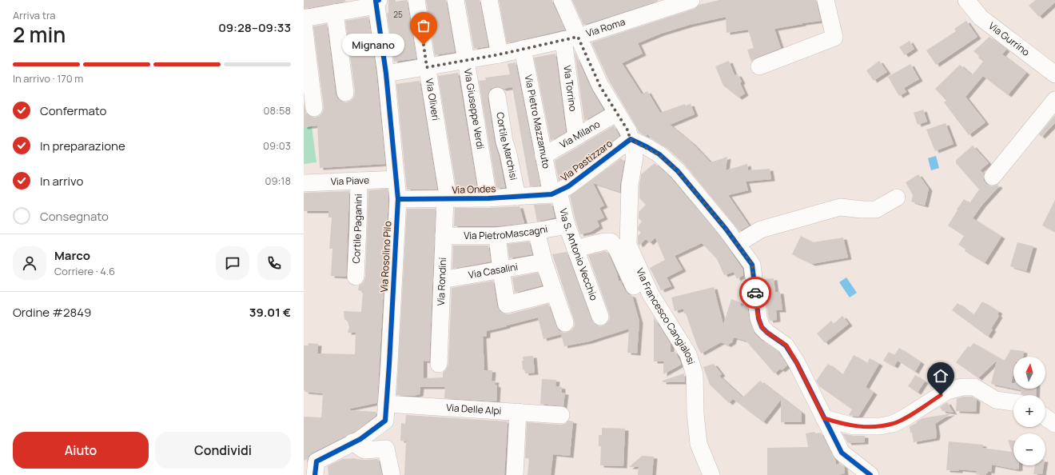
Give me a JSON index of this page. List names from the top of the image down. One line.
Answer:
{"streets":{"street":["Via Roma","Via Gurrino","Via Torrino","Via Oliveri","Via Giuseppe Verdi","Via Pietro Mazzamuto","Via Milano","Cortile Marchisi","Via Pastizzaro","Via Piave","Via Ondes","Cortile Paganini","Via PietroMascagni","Via S. Antonio Vecchio","Via Rosolino Pilo","Via Casalini","Via Rondini","Via Francesco Cangialosi","Via Delle Alpi"]},"crossings":[["Via Roma","Via Torrino"],["Via Roma","Via Oliveri"],["Via Roma","Via Giuseppe Verdi"],["Via Roma","Via Pietro Mazzamuto"],["Via Roma","Via Rosolino Pilo"],["Via Torrino","Via Milano"],["Via Oliveri","Via Ondes"],["Via Oliveri","Via Rondini"],["Via Giuseppe Verdi","Via Ondes"],["Via Pietro Mazzamuto","Via Milano"],["Via Pietro Mazzamuto","Via Pastizzaro"],["Via Pietro Mazzamuto","Via Ondes"],["Via Pietro Mazzamuto","Via S. Antonio Vecchio"],["Cortile Marchisi","Via Ondes"],["Via Pastizzaro","Via Ondes"],["Via Pastizzaro","Via S. Antonio Vecchio"],["Via Pastizzaro","Via Francesco Cangialosi"],["Via Piave","Cortile Paganini"],["Via Piave","Via Rosolino Pilo"],["Via Ondes","Via S. Antonio Vecchio"],["Via Ondes","Via Rosolino Pilo"],["Via Ondes","Via Rondini"],["Via PietroMascagni","Via S. Antonio Vecchio"],["Via PietroMascagni","Via Rondini"],["Via Rosolino Pilo","Via Delle Alpi"],["Via Casalini","Via Rondini"]],"places":["Mignano"],"house_numbers":["25"],"north":"top","page":{"heading":["2 min","Arriva tra","09:28–09:33"],"panel":["Marco","Corriere · 4.6","Ordine #2849","39.01 €"],"bubble":"Mignano","bar":"In arrivo · 170 m","list":[["Confermato","08:58"],["In preparazione","09:03"],["In arrivo","09:18"],"Consegnato"],"map_buttons":["+","−"],"buttons":["Aiuto","Condividi"]}}
